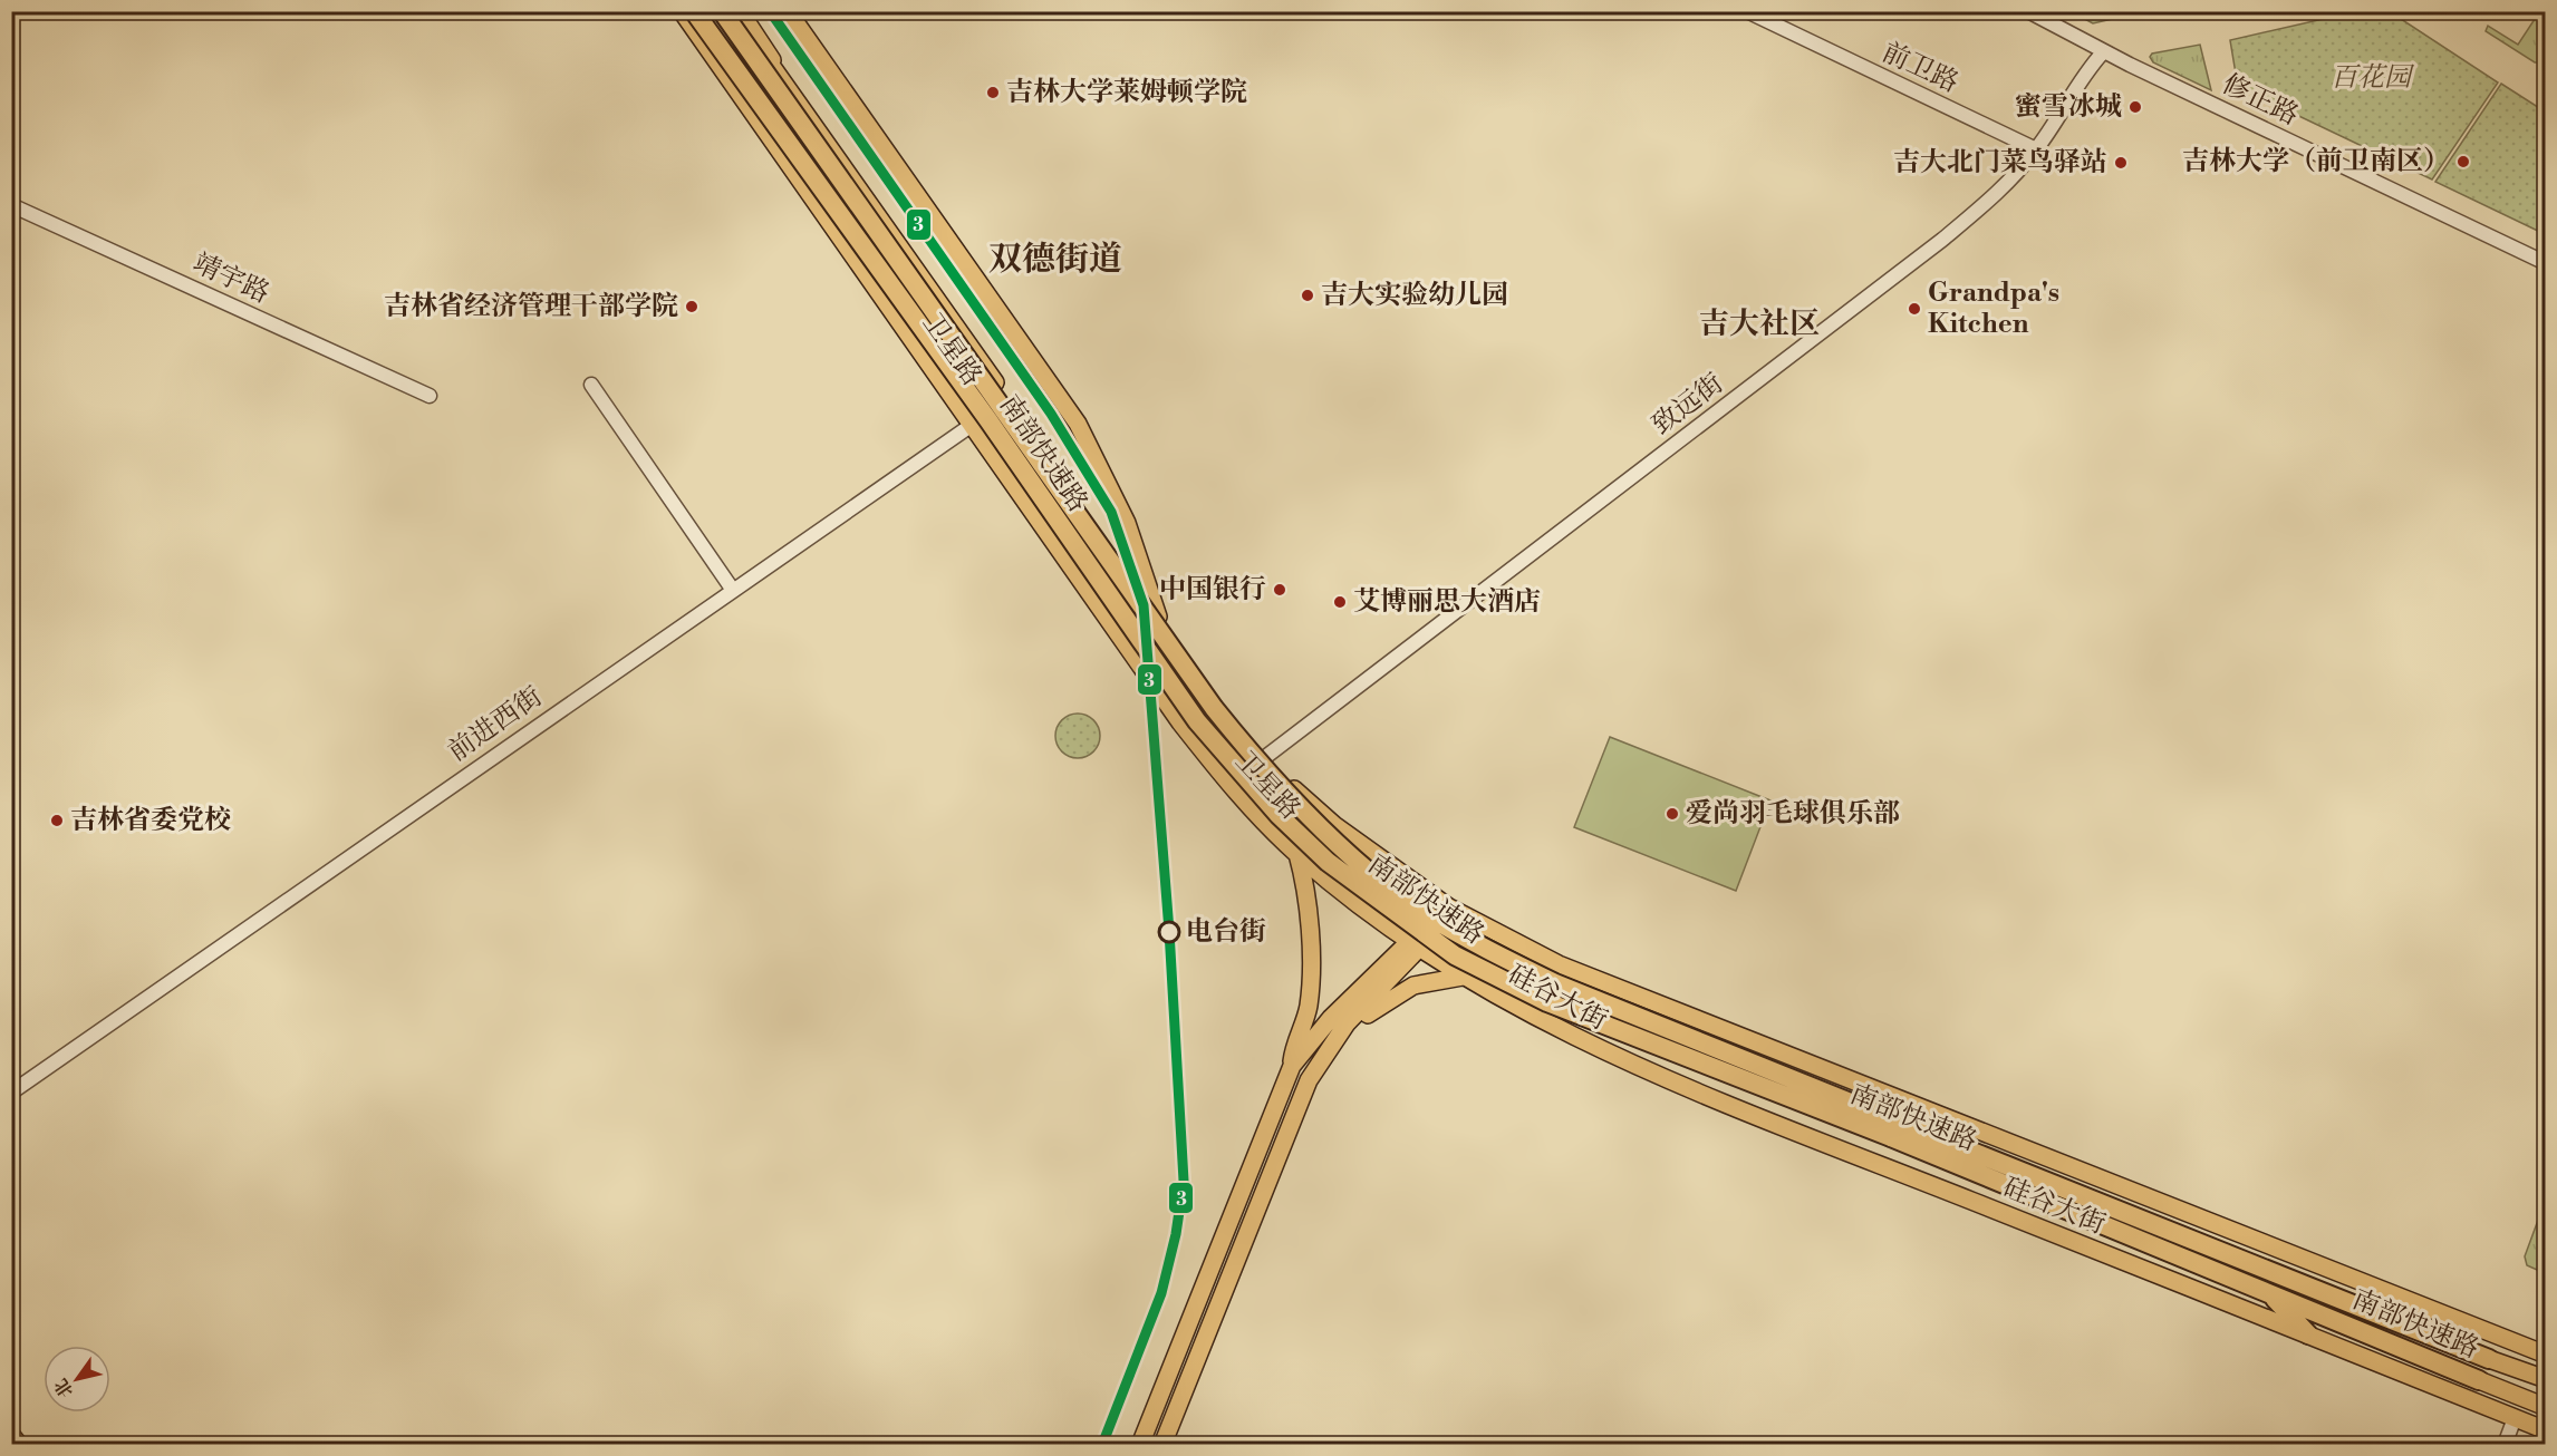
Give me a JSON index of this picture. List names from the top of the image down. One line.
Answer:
{"streets":{"highway":["南部快速路"],"main road":["卫星路","硅谷大街"],"street":["前卫路","修正路","靖宇路","致远街","前进西街"]},"crossings":[["前卫路","致远街"],["修正路","致远街"],["卫星路","致远街"],["卫星路","南部快速路"],["卫星路","前进西街"],["卫星路","硅谷大街"]],"districts":["双德街道","吉大社区"],"parks":["百花园"],"places":["吉林大学莱姆顿学院","蜜雪冰城","吉林大学（前卫南区）","吉大北门菜鸟驿站","吉大实验幼儿园","吉林省经济管理干部学院","Grandpa's Kitchen","中国银行","艾博丽思大酒店","爱尚羽毛球俱乐部","吉林省委党校","电台街"],"lines":["transit line 3"],"north":"bottom left"}
